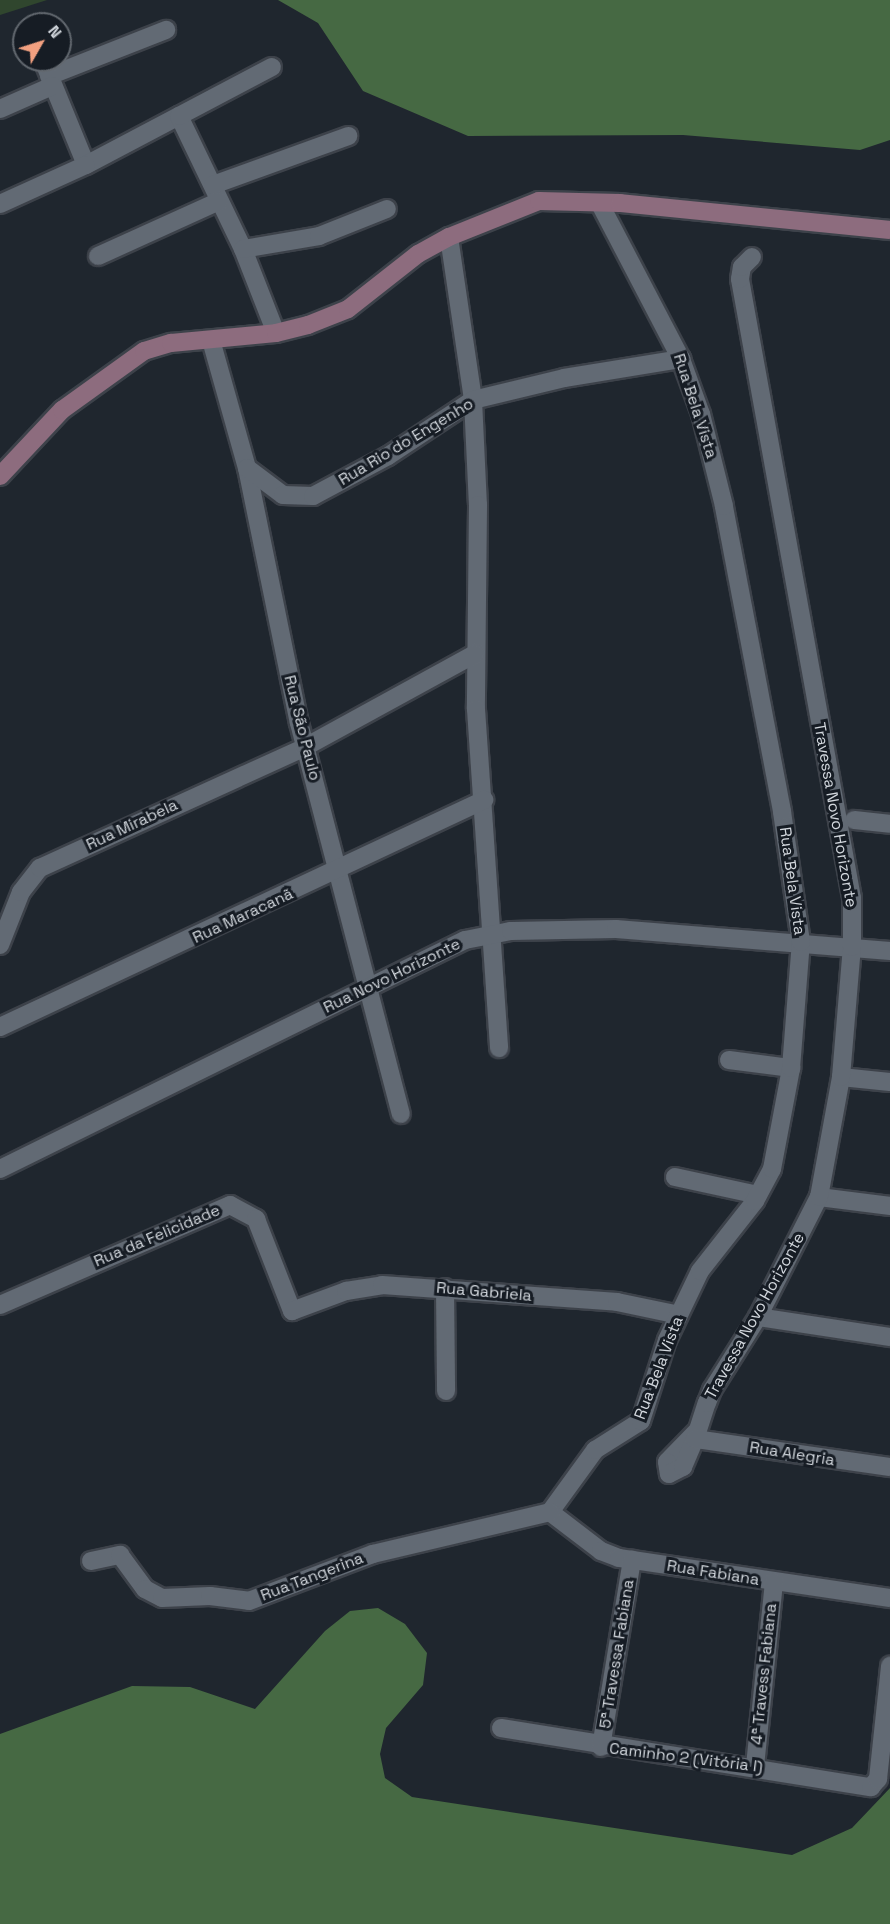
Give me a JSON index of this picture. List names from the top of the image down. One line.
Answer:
{"streets":{"street":["Rua Bela Vista","Rua Rio do Engenho","Rua São Paulo","Travessa Novo Horizonte","Rua Mirabela","Rua Maracanã","Rua Novo Horizonte","Rua da Felicidade","Rua Gabriela","Rua Alegria","Rua Fabiana","Rua Tangerina","5ª Travessa Fabiana","4ª Travess Fabiana","Caminho 2 (Vitória I)"]},"crossings":[["Rua Bela Vista","Rua Rio do Engenho"],["Rua Bela Vista","Rua Novo Horizonte"],["Rua Bela Vista","Rua Gabriela"],["Rua Bela Vista","Rua Fabiana"],["Rua Bela Vista","Rua Tangerina"],["Rua Rio do Engenho","Rua São Paulo"],["Rua São Paulo","Rua Mirabela"],["Rua São Paulo","Rua Maracanã"],["Rua São Paulo","Rua Novo Horizonte"],["Travessa Novo Horizonte","Rua Novo Horizonte"],["Travessa Novo Horizonte","Rua Alegria"],["Rua da Felicidade","Rua Gabriela"],["Rua Fabiana","Rua Tangerina"],["Rua Fabiana","5ª Travessa Fabiana"],["Rua Fabiana","4ª Travess Fabiana"],["5ª Travessa Fabiana","Caminho 2 (Vitória I)"],["4ª Travess Fabiana","Caminho 2 (Vitória I)"]],"north":"top right"}
